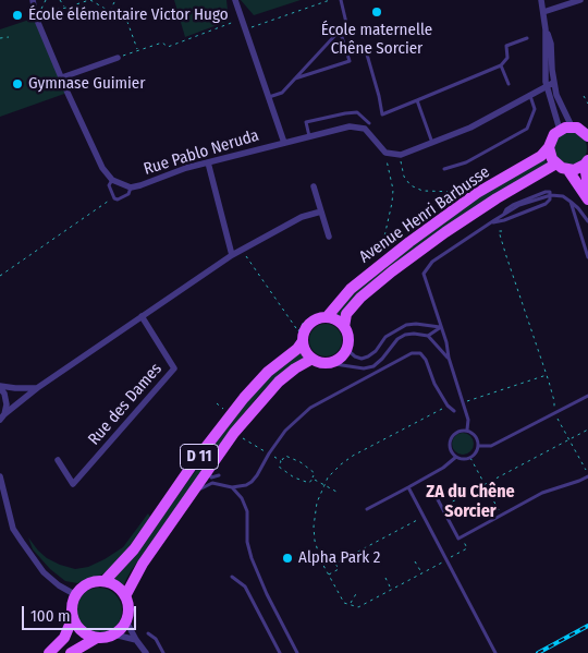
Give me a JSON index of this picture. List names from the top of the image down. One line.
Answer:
{"streets":{"main road":["Avenue Henri Barbusse","D 11"],"street":["Rue Pablo Neruda","Rue des Dames"]},"crossings":[["Avenue Henri Barbusse","D 11"]],"districts":["ZA du Chêne Sorcier"],"places":["École maternelle Chêne Sorcier","École élémentaire Victor Hugo","Gymnase Guimier","Alpha Park 2"],"scale_bar":"100 m"}
